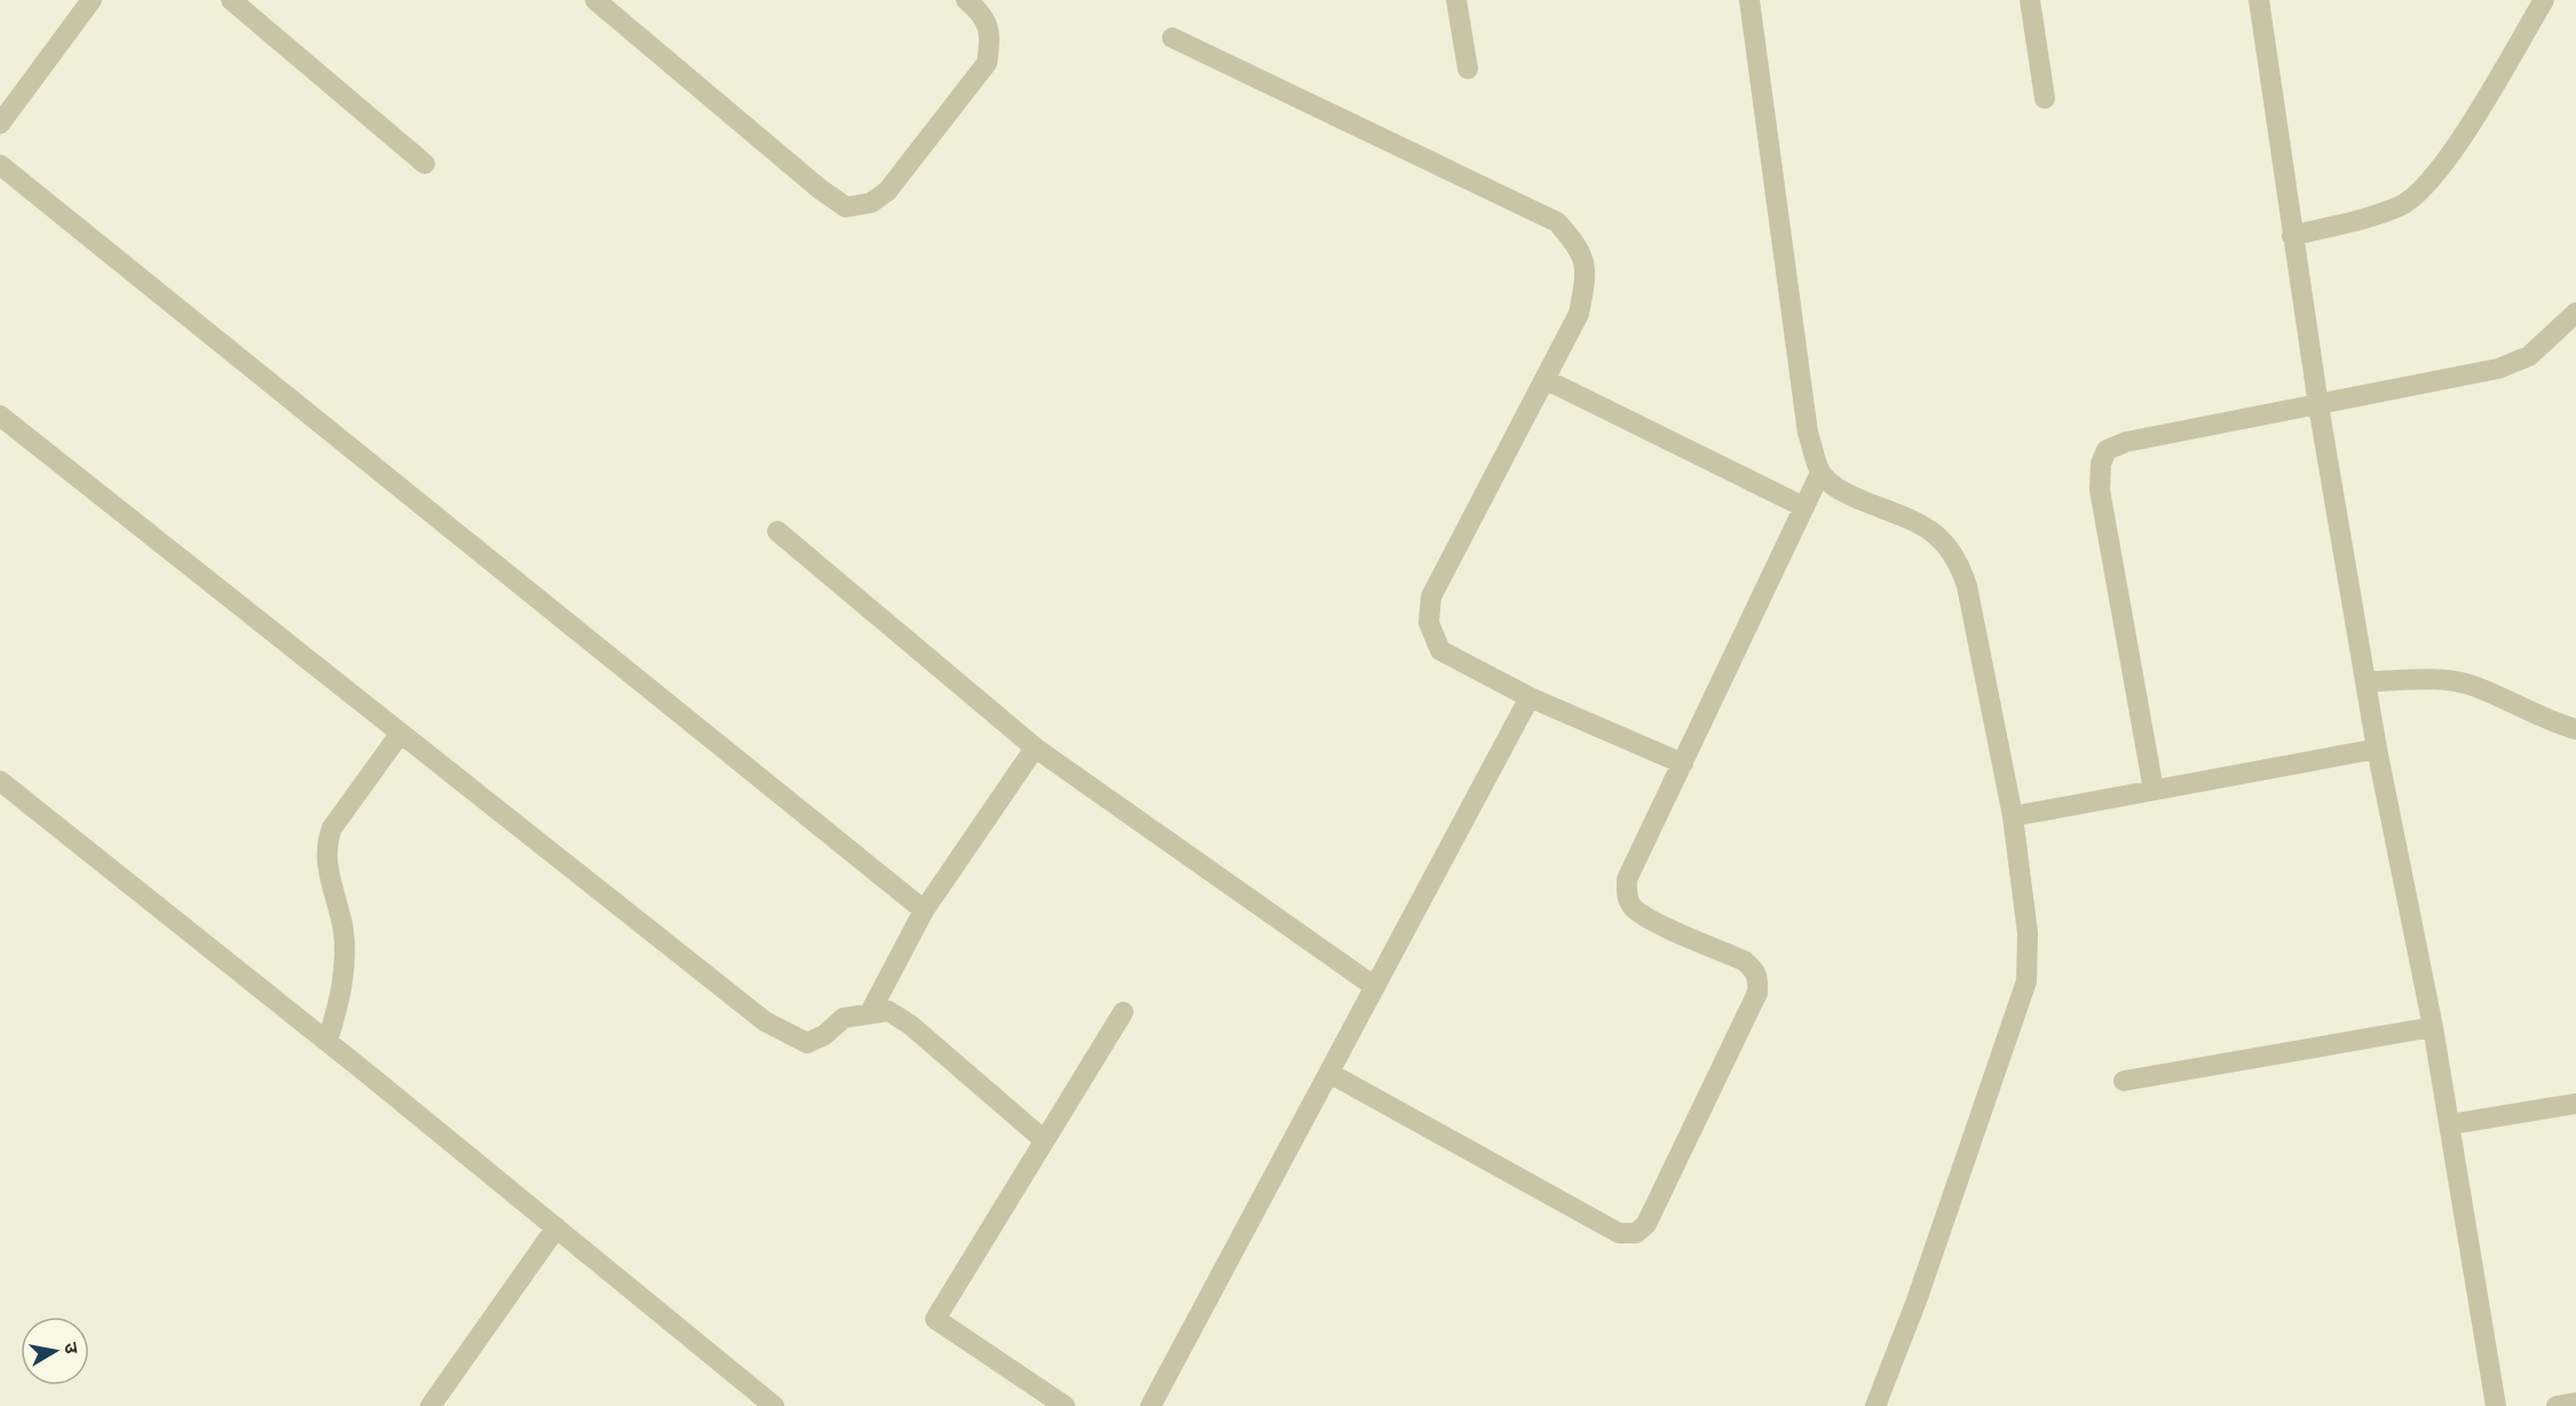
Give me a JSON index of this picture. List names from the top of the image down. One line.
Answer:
{"north":"right"}
